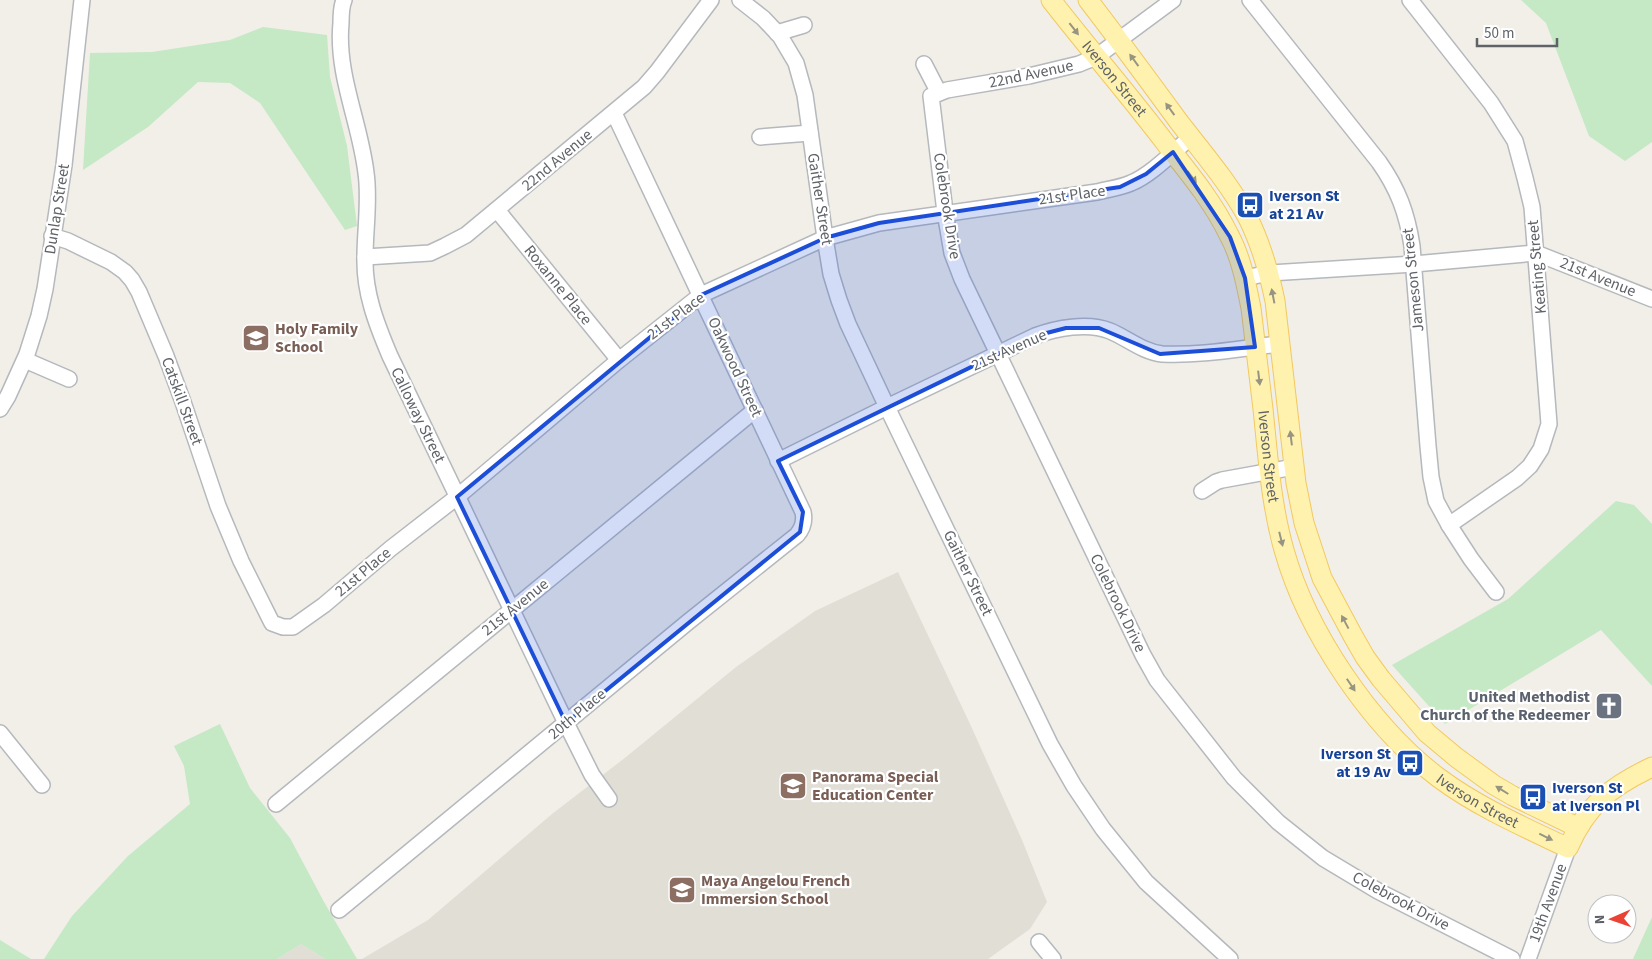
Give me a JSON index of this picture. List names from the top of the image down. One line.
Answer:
{"streets":{"main road":["Iverson Street"],"street":["22nd Avenue","21st Place","Gaither Street","Colebrook Drive","Dunlap Street","Keating Street","21st Avenue","Jameson Street","Roxanne Place","Oakwood Street","Catskill Street","Calloway Street","20th Place","19th Avenue"]},"crossings":[["22nd Avenue","Iverson Street"],["22nd Avenue","Colebrook Drive"],["22nd Avenue","Roxanne Place"],["22nd Avenue","Oakwood Street"],["22nd Avenue","Calloway Street"],["Iverson Street","21st Place"],["Iverson Street","21st Avenue"],["Iverson Street","19th Avenue"],["21st Place","Gaither Street"],["21st Place","Colebrook Drive"],["21st Place","Roxanne Place"],["21st Place","Oakwood Street"],["21st Place","Catskill Street"],["21st Place","Calloway Street"],["Gaither Street","21st Avenue"],["Colebrook Drive","21st Avenue"],["Dunlap Street","Catskill Street"],["Keating Street","21st Avenue"],["Keating Street","Jameson Street"],["21st Avenue","Jameson Street"],["21st Avenue","Oakwood Street"],["21st Avenue","Calloway Street"],["Oakwood Street","20th Place"],["Calloway Street","20th Place"]],"places":{"bus stop":["Iverson St at 21 Av","Iverson St at 19 Av","Iverson St at Iverson Pl"],"school or university":["Holy Family School","Panorama Special Education Center","Maya Angelou French Immersion School"],"church":["United Methodist Church of the Redeemer"]},"scale_bar":"50 m","north":"left"}
